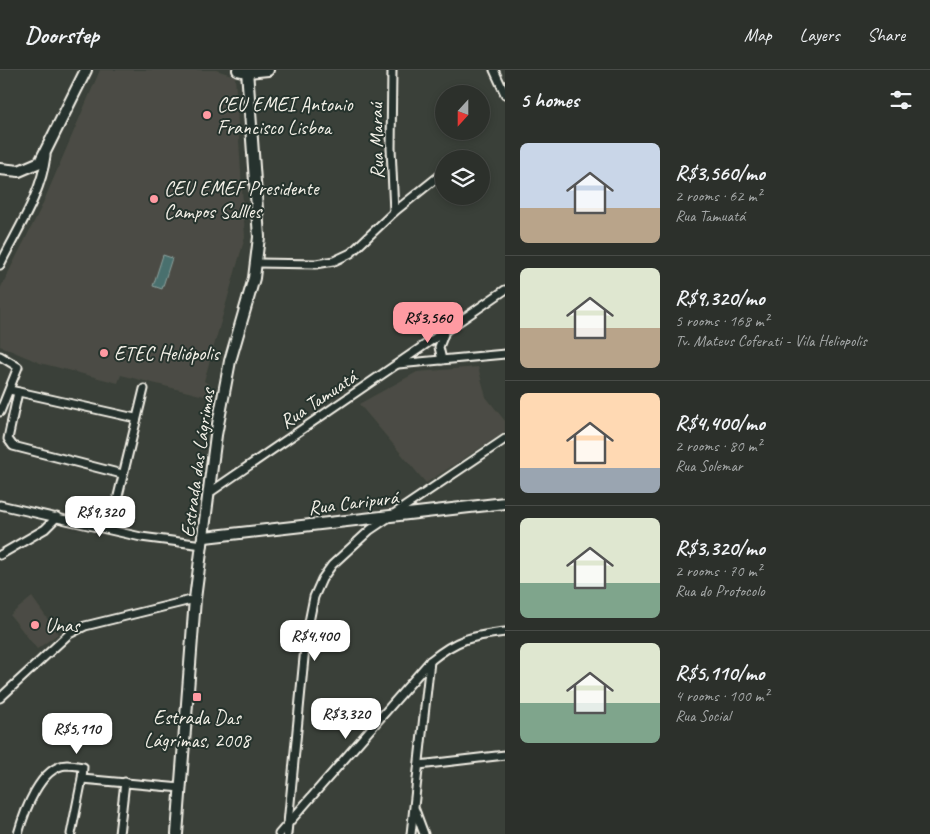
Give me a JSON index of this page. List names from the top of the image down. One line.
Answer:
{"streets":{"main road":["Estrada das Lágrimas","Rua Caripurá"],"street":["Rua Maraú","Rua Tamuatá"]},"crossings":[["Rua Tamuatá","Estrada das Lágrimas"],["Estrada das Lágrimas","Rua Caripurá"]],"places":{"other":["CEU EMEI Antonio Francisco Lisboa","CEU EMEF Presidente Campos Sallles","ETEC Heliópolis","Unas"],"transit":["Estrada Das Lágrimas, 2008"]},"north":"bottom","page":{"header":"Doorstep","nav":["Map","Layers","Share"],"heading":"5 homes","list":[{"name":"R$3,560/mo","note":"2 rooms · 62 m² · Rua Tamuatá"},{"name":"R$9,320/mo","note":"5 rooms · 168 m² · Tv. Mateus Coferati - Vila Heliopolis"},{"name":"R$4,400/mo","note":"2 rooms · 80 m² · Rua Solemar"},{"name":"R$3,320/mo","note":"2 rooms · 70 m² · Rua do Protocolo"},{"name":"R$5,110/mo","note":"4 rooms · 100 m² · Rua Social"}],"price":["R$3,560","R$9,320","R$4,400","R$3,320","R$5,110"]}}
